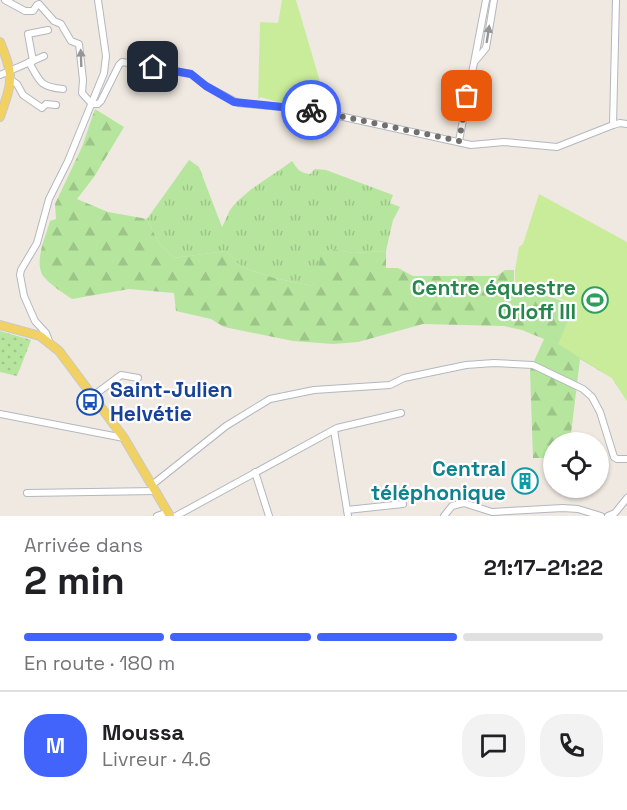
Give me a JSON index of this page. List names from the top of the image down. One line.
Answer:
{"places":{"sports":["Centre équestre Orloff III"],"bus stop":["Saint-Julien Helvétie"],"building":["Central téléphonique"]},"page":{"heading":["2 min","Arrivée dans","21:17–21:22"],"panel":["Moussa","Livreur · 4.6"],"bar":"En route · 180 m","round":"M"}}
